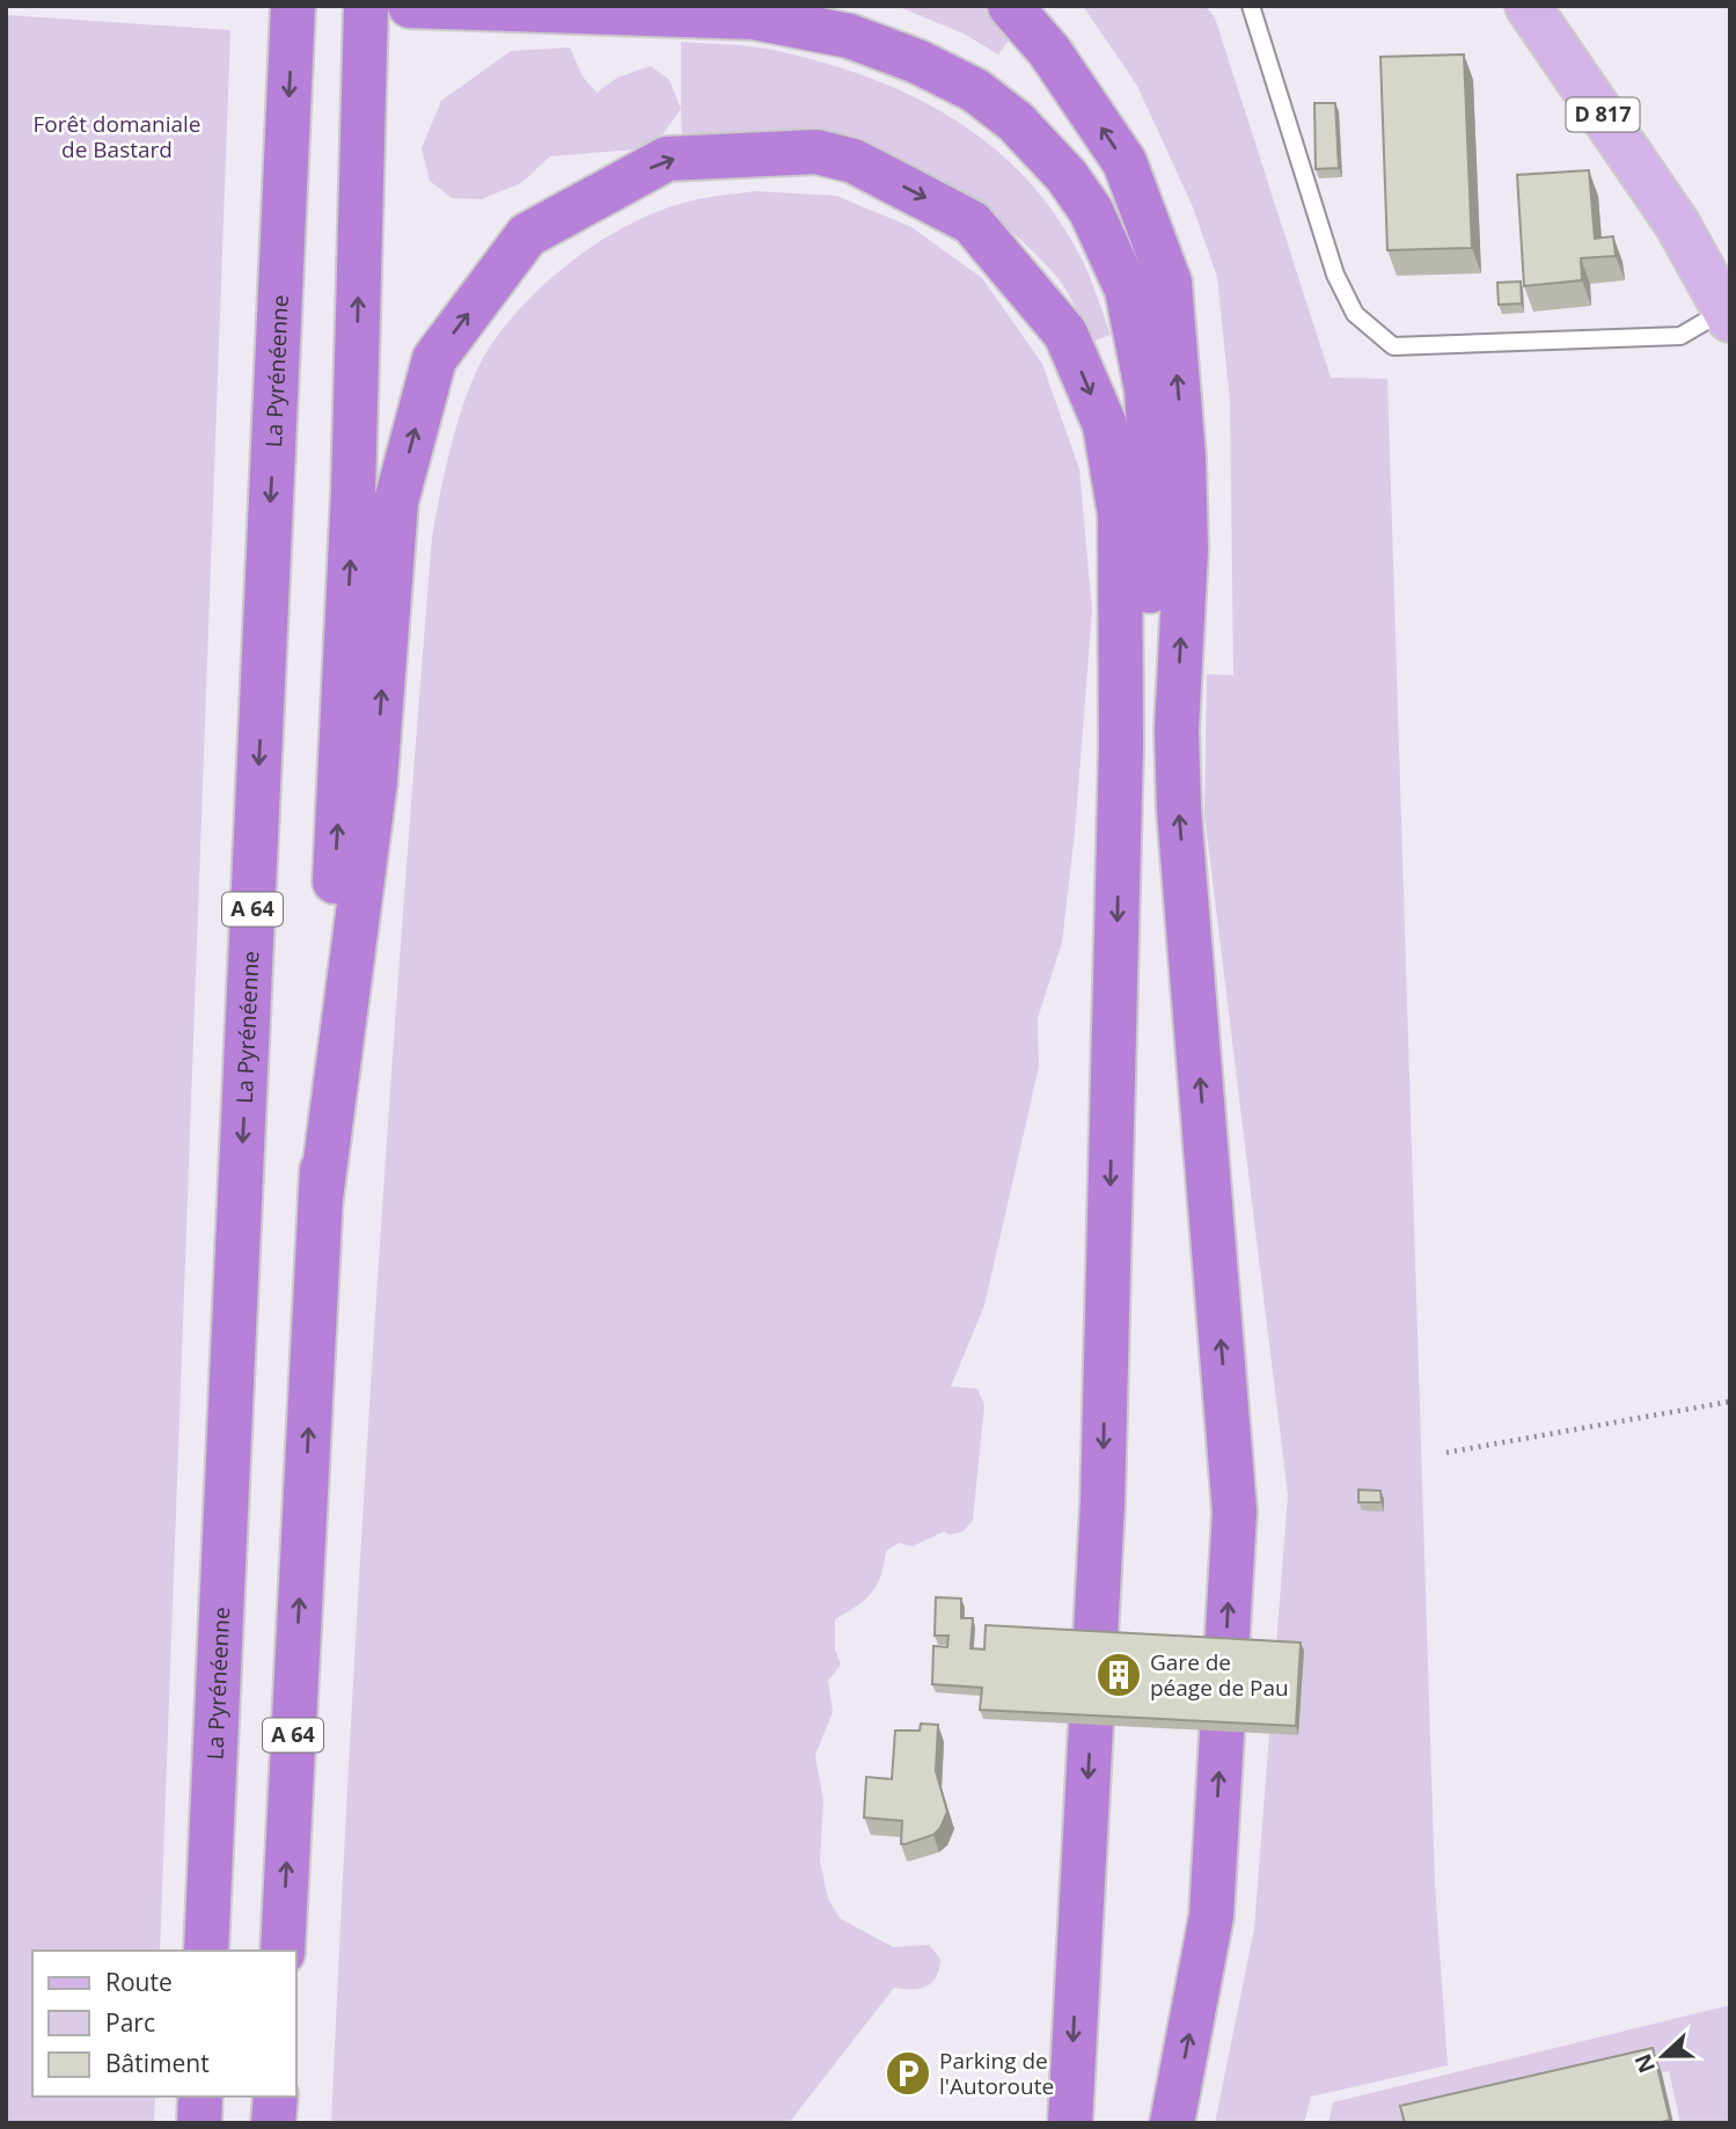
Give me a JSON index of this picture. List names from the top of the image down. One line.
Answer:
{"streets":{"highway":["La Pyrénéenne","A 64"],"main road":["D 817"]},"parks":["Forêt domaniale de Bastard"],"places":{"building":["Gare de péage de Pau"],"parking":["Parking de l'Autoroute"]},"legend":["Route","Parc","Bâtiment"],"north":"left"}
